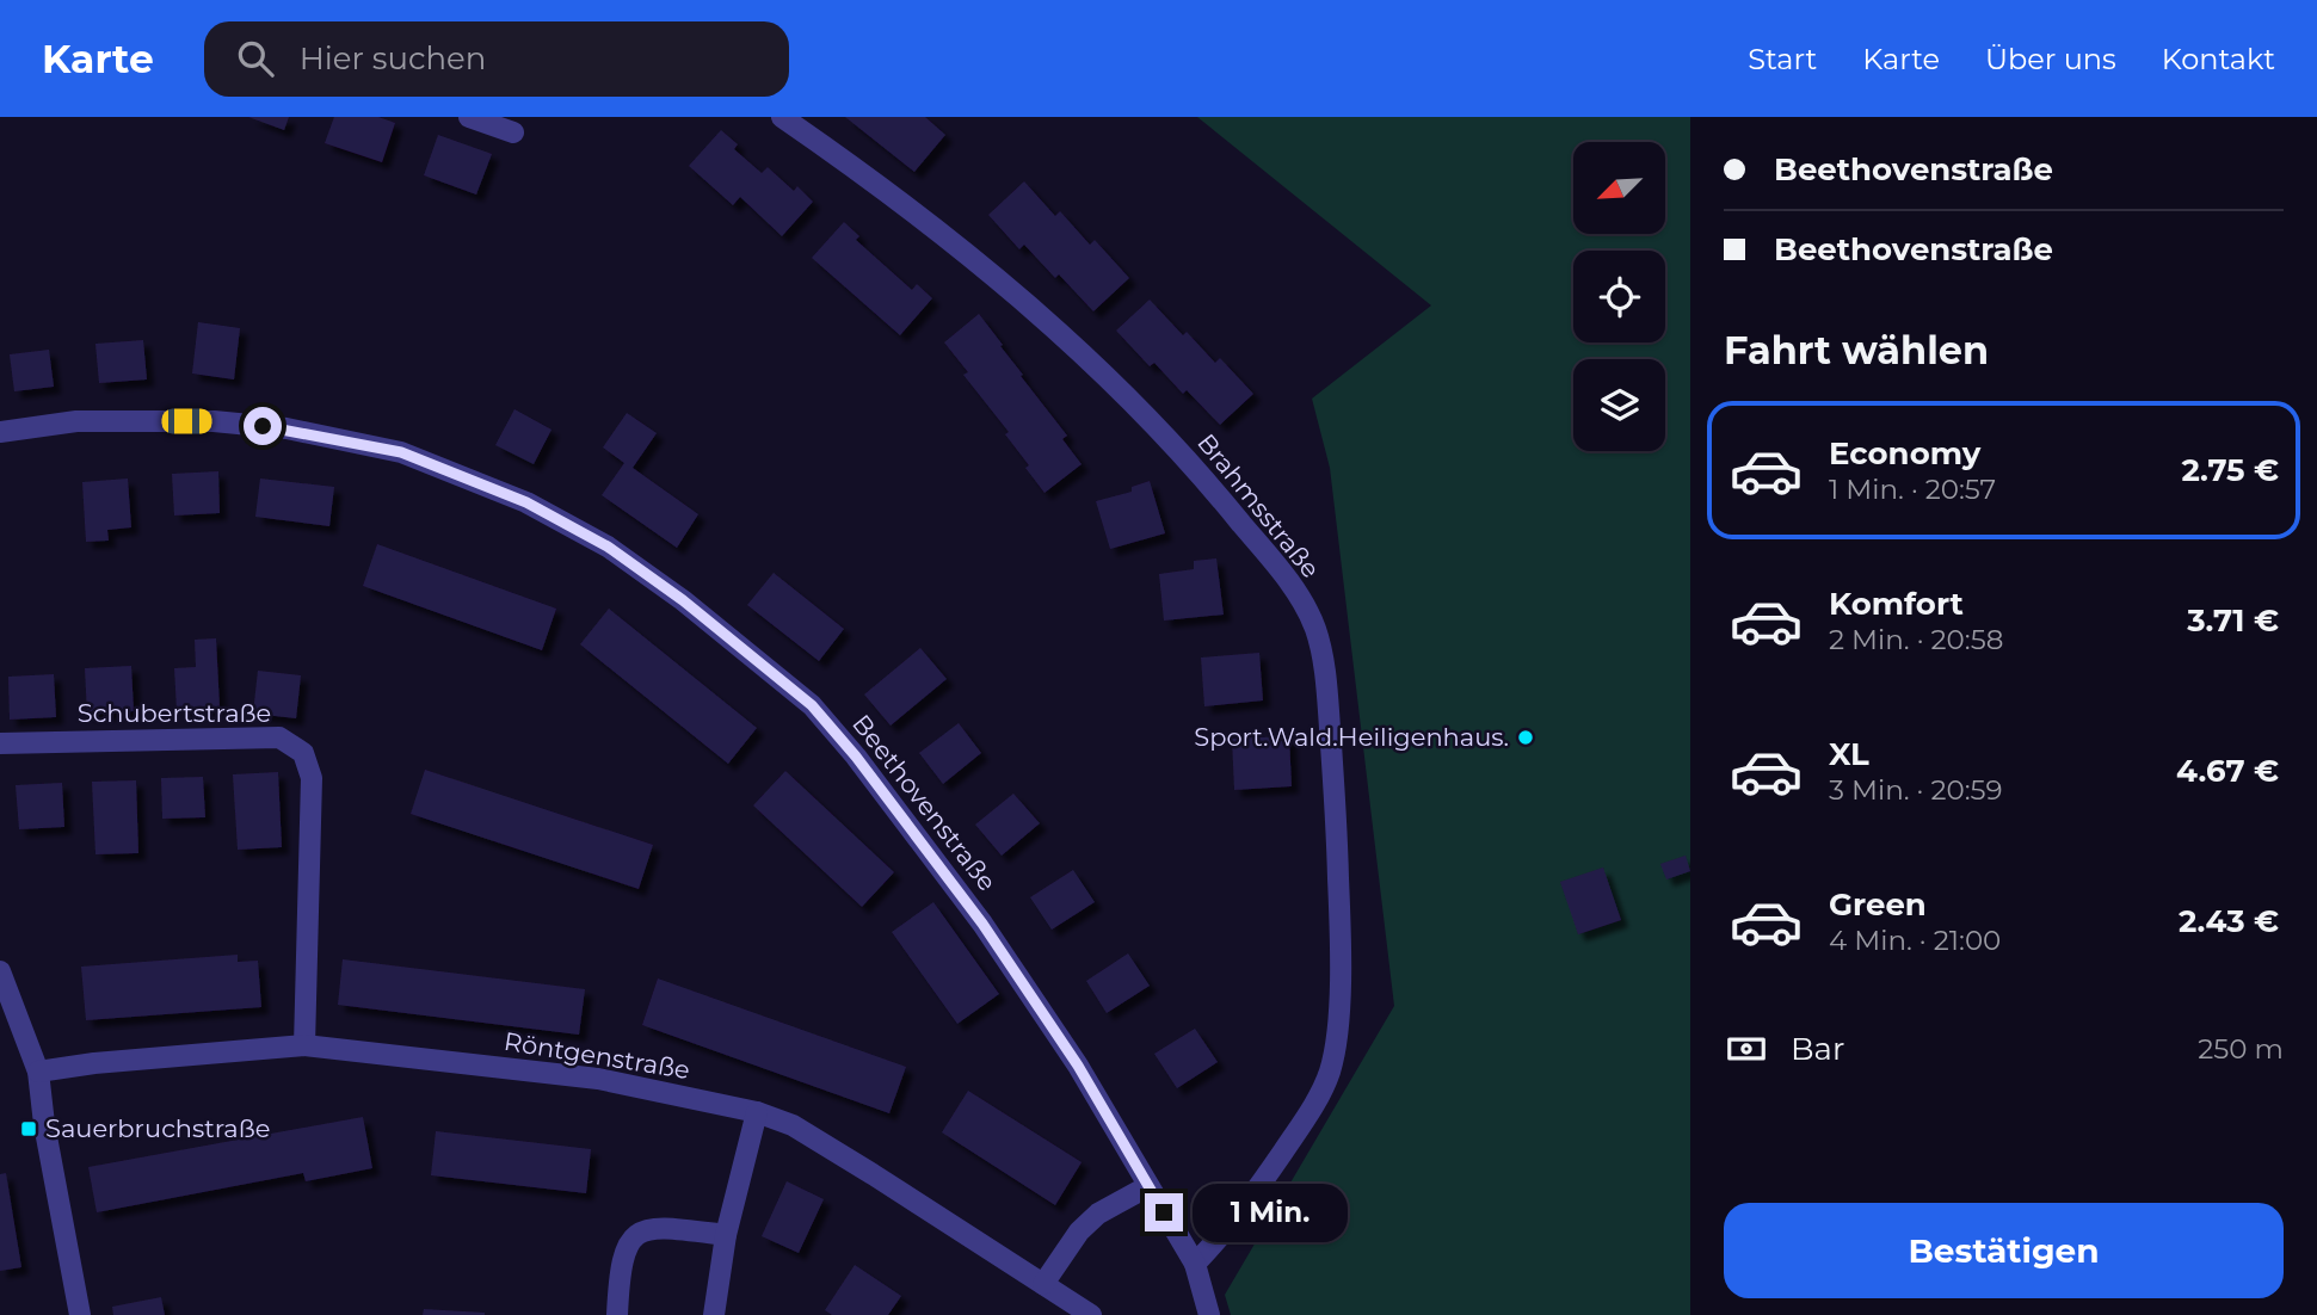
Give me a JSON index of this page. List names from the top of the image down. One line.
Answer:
{"streets":{"street":["Brahmsstraße","Schubertstraße","Beethovenstraße","Röntgenstraße"]},"crossings":[["Brahmsstraße","Beethovenstraße"],["Schubertstraße","Röntgenstraße"]],"places":{"other":["Sport.Wald.Heiligenhaus."],"transit":["Sauerbruchstraße"]},"north":"bottom left","page":{"header":"Karte","search":"Hier suchen","nav":["Start","Karte","Über uns","Kontakt"],"banner":["Beethovenstraße","Beethovenstraße"],"heading":"Fahrt wählen","list":[{"name":"Economy","note":"1 Min. · 20:57","value":"2.75 €"},{"name":"Komfort","note":"2 Min. · 20:58","value":"3.71 €"},{"name":"XL","note":"3 Min. · 20:59","value":"4.67 €"},{"name":"Green","note":"4 Min. · 21:00","value":"2.43 €"}],"pay":["Bar","250 m"],"bubble":"1 Min.","buttons":"Bestätigen"}}
